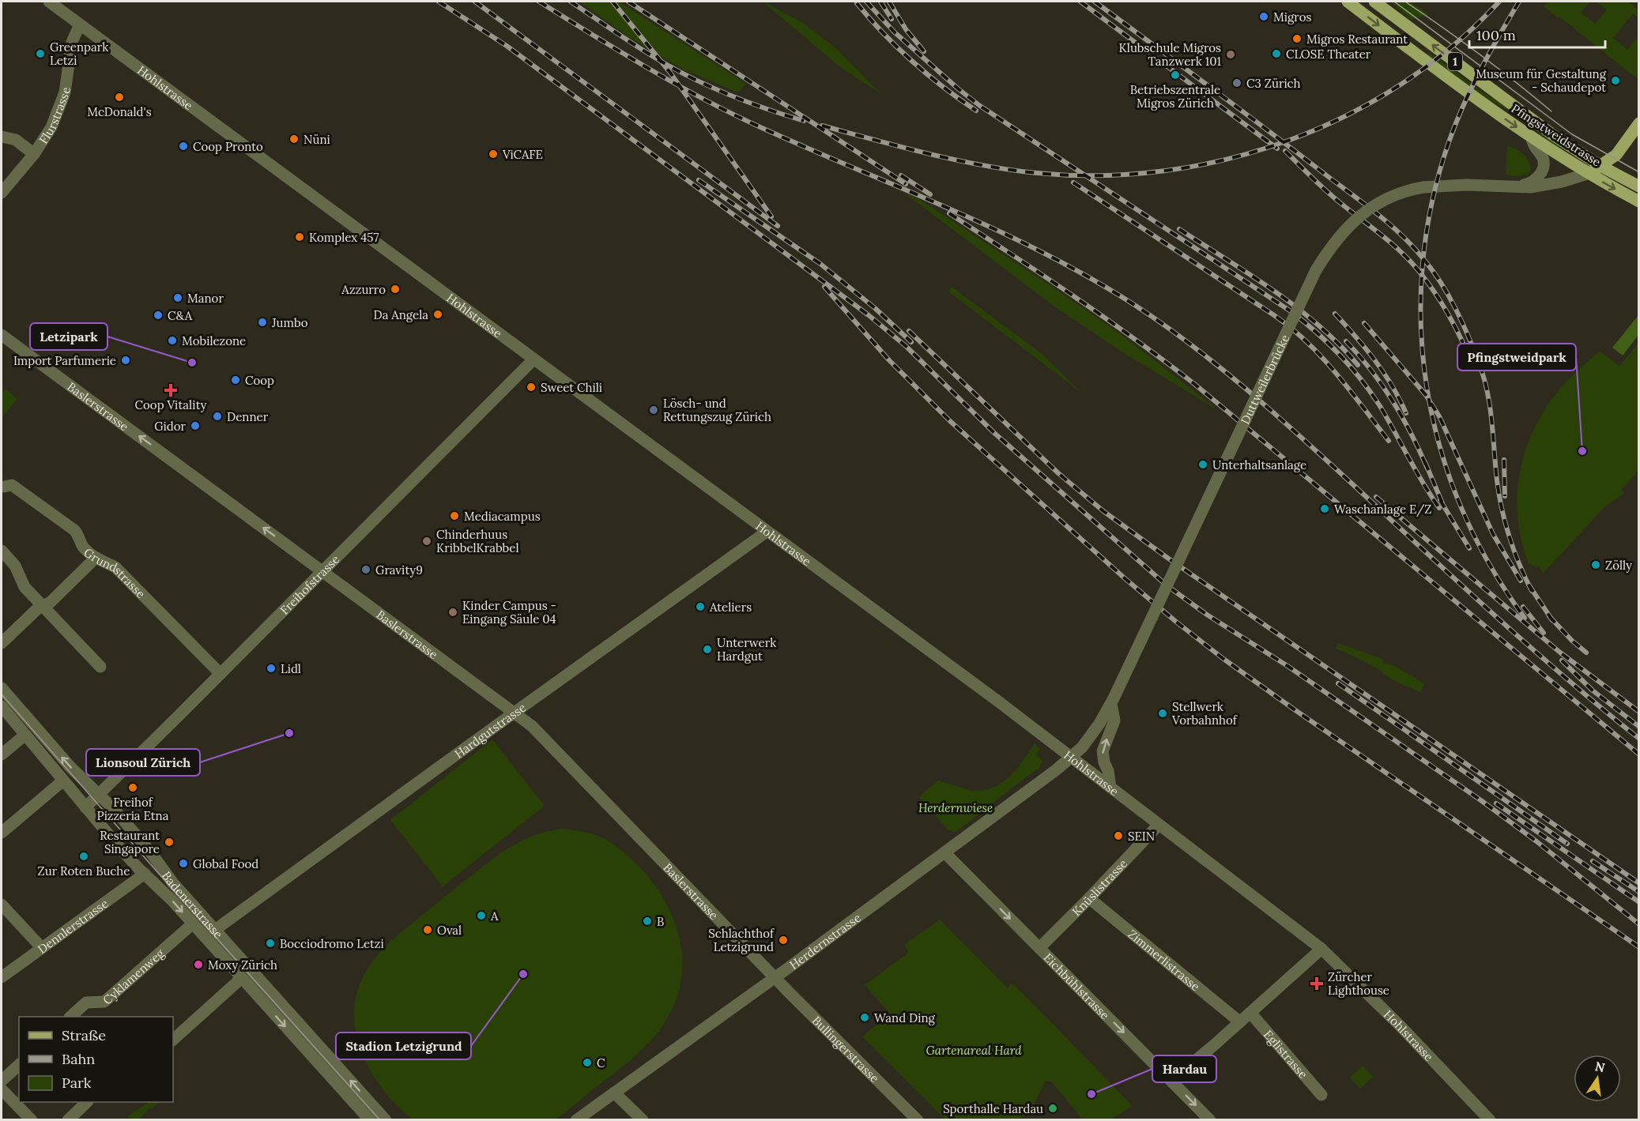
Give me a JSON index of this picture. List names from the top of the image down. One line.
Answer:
{"streets":{"main road":["1","Pfingstweidstrasse"],"street":["Hohlstrasse","Flurstrasse","Duttweilerbrücke","Baslerstrasse","Grundstrasse","Freihofstrasse","Hardgutstrasse","Knüslistrasse","Badenerstrasse","Dennlerstrasse","Herdernstrasse","Zimmerlistrasse","Cyklamenweg","Eichbühlstrasse","Bullingerstrasse","Eglistrasse"]},"crossings":[["Hohlstrasse","Flurstrasse"],["Hohlstrasse","Duttweilerbrücke"],["Hohlstrasse","Freihofstrasse"],["Hohlstrasse","Hardgutstrasse"],["Hohlstrasse","Knüslistrasse"],["Hohlstrasse","Herdernstrasse"],["Pfingstweidstrasse","Duttweilerbrücke"],["Duttweilerbrücke","Herdernstrasse"],["Baslerstrasse","Freihofstrasse"],["Baslerstrasse","Hardgutstrasse"],["Baslerstrasse","Herdernstrasse"],["Baslerstrasse","Bullingerstrasse"],["Grundstrasse","Freihofstrasse"],["Freihofstrasse","Badenerstrasse"],["Hardgutstrasse","Badenerstrasse"],["Knüslistrasse","Zimmerlistrasse"],["Knüslistrasse","Eichbühlstrasse"],["Badenerstrasse","Dennlerstrasse"],["Badenerstrasse","Cyklamenweg"],["Herdernstrasse","Eichbühlstrasse"],["Herdernstrasse","Bullingerstrasse"]],"one_way":["Baslerstrasse","Eichbühlstrasse"],"parks":["Herdernwiese","Gartenareal Hard"],"places":{"other":["Migros","Migros Restaurant","Greenpark Letzi","CLOSE Theater","Klubschule Migros Tanzwerk 101","Betriebszentrale Migros Zürich","Museum für Gestaltung - Schaudepot","C3 Zürich","McDonald's","Nüni","Coop Pronto","ViCAFE","Komplex 457","Azzurro","Manor","Da Angela","C&A","Jumbo","Mobilezone","Import Parfumerie","Letzipark","Coop","Sweet Chili","Lösch- und Rettungszug Zürich","Denner","Gidor","Pfingstweidpark","Unterhaltsanlage","Waschanlage E/Z","Mediacampus","Chinderhuus KribbelKrabbel","Zölly","Gravity9","Ateliers","Kinder Campus - Eingang Säule 04","Unterwerk Hardgut","Lidl","Stellwerk Vorbahnhof","Lionsoul Zürich","Freihof Pizzeria Etna","SEIN","Restaurant Singapore","Zur Roten Buche","Global Food","A","B","Oval","Schlachthof Letzigrund","Bocciodromo Letzi","Moxy Zürich","Stadion Letzigrund","Wand Ding","C","Hardau","Sporthalle Hardau"],"health":["Coop Vitality","Zürcher Lighthouse"]},"legend":["Straße","Bahn","Park"],"scale_bar":"100 m","north":"top"}
